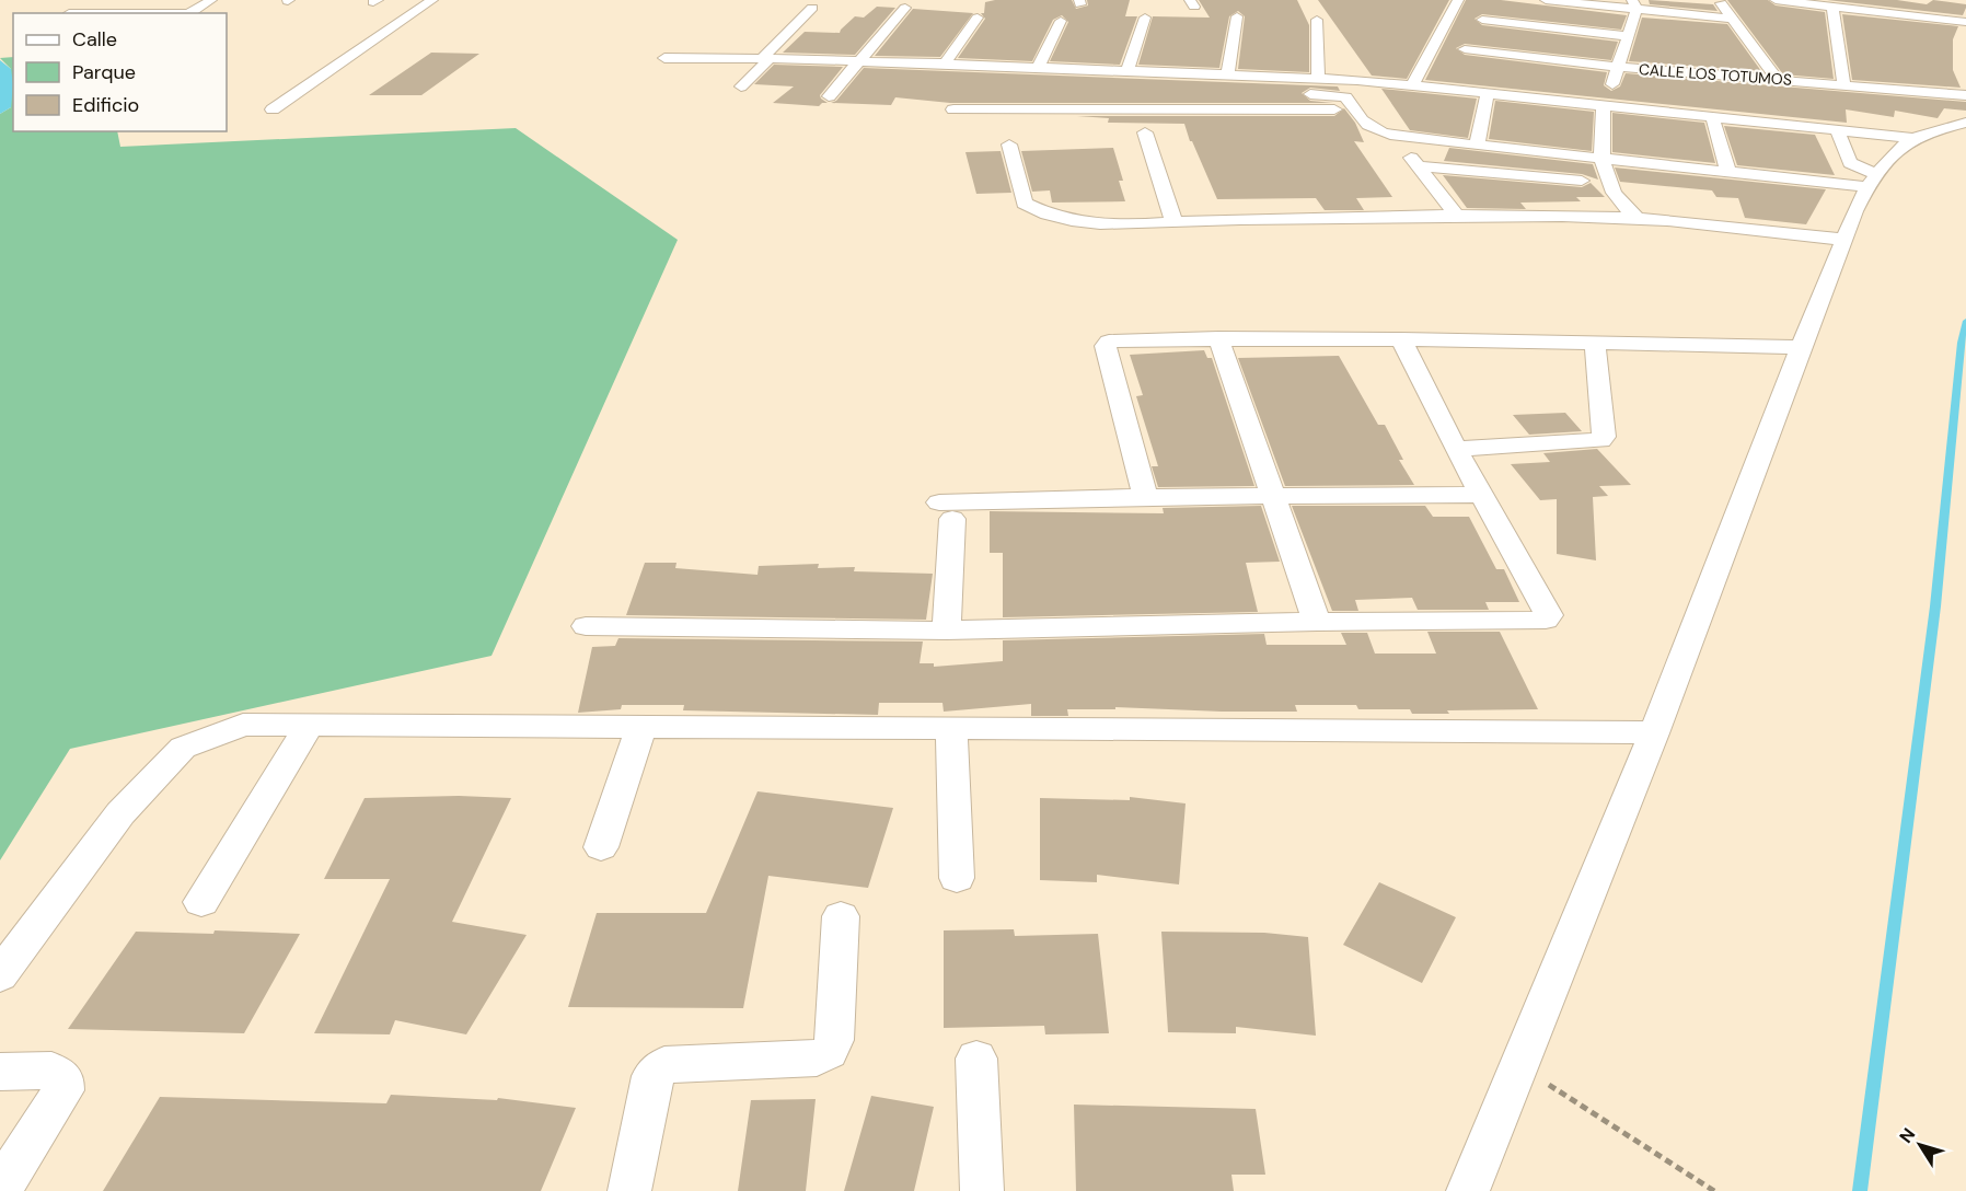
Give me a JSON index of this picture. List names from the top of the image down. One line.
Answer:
{"streets":{"street":["CALLE LOS TOTUMOS"]},"legend":["Calle","Parque","Edificio"],"north":"top left"}
